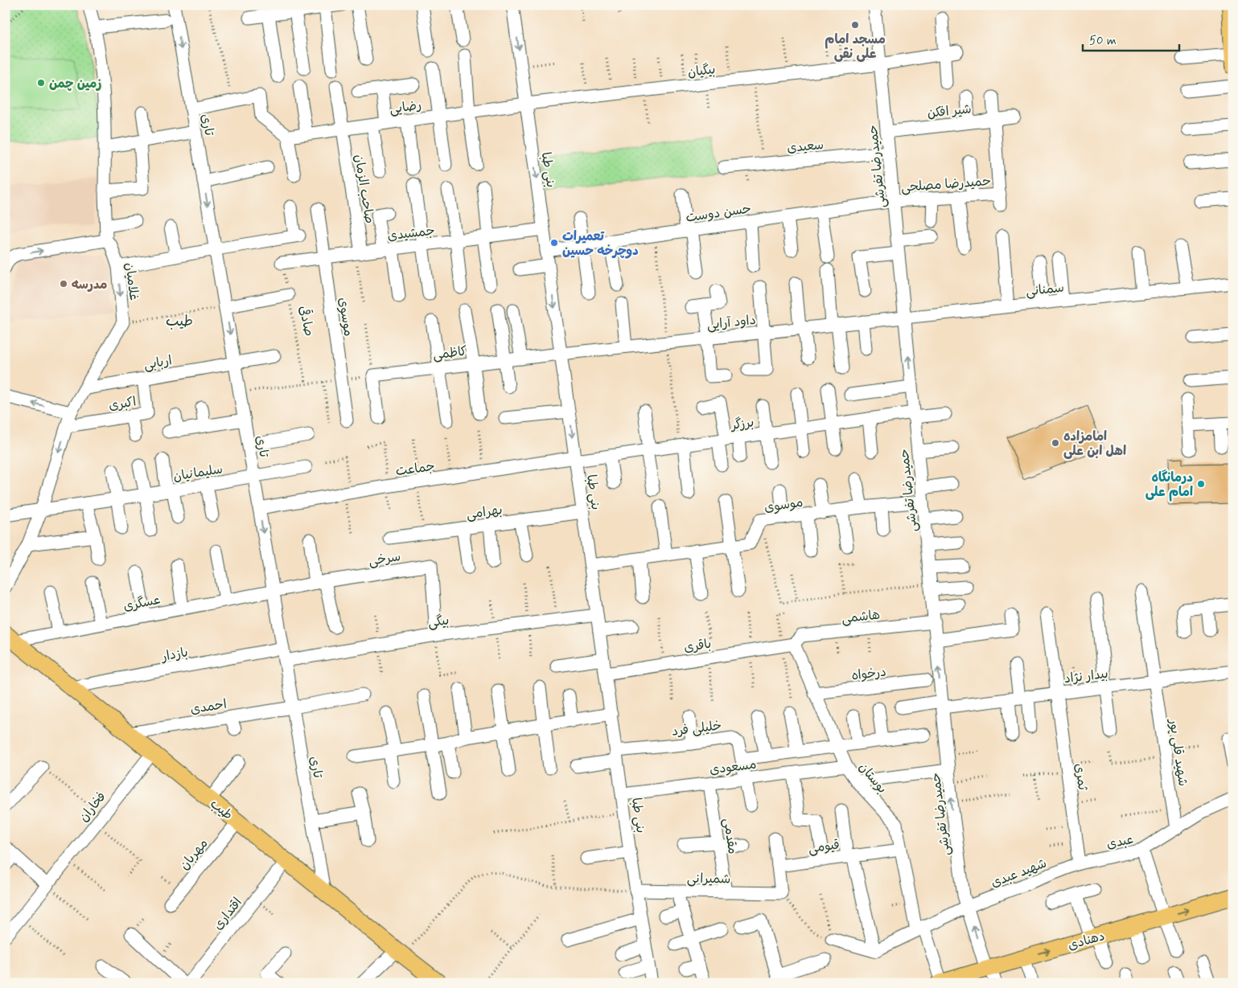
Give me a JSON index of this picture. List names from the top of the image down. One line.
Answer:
{"streets":{"main road":["طیب","دهنادی"],"street":["بیگیان","رضایی","شیر افکن","تاری","سعیدی","حمیدرضا تفرشی","بنی طبا","حمیدرضا مصلحی","صاحب الزمان","حسن دوست","جمشیدی","غلامیان","سمنانی","موسوی","داود آرایی","کاظمی","اربابی","اکبری","برزگر","جماعت","سلیمانیان","بهرامی","سرخی","عسگری","هاشمی","بیگی","باقری","بازدار","درخواه","بیدار نژاد","احمدی","خلیلی فرد","شهید قلی پور","مسعودی","ثمری","بوستان","فخاران","مقدمی","عبدی","قیومی","مهربان","شهید عبدی","شمیرانی","اقتداری"],"path":["صادقی"]},"crossings":[["بیگیان","رضایی"],["بیگیان","حمیدرضا تفرشی"],["بیگیان","بنی طبا"],["رضایی","بنی طبا"],["رضایی","صاحب الزمان"],["شیر افکن","حمیدرضا تفرشی"],["شیر افکن","حمیدرضا مصلحی"],["تاری","اربابی"],["تاری","جماعت"],["تاری","سلیمانیان"],["تاری","سرخی"],["تاری","عسگری"],["تاری","بیگی"],["تاری","بازدار"],["تاری","احمدی"],["تاری","طیب"],["سعیدی","حمیدرضا تفرشی"],["حمیدرضا تفرشی","حمیدرضا مصلحی"],["حمیدرضا تفرشی","حسن دوست"],["حمیدرضا تفرشی","سمنانی"],["حمیدرضا تفرشی","موسوی"],["حمیدرضا تفرشی","داود آرایی"],["حمیدرضا تفرشی","برزگر"],["حمیدرضا تفرشی","هاشمی"],["حمیدرضا تفرشی","بیدار نژاد"],["حمیدرضا تفرشی","شهید عبدی"],["حمیدرضا تفرشی","دهنادی"],["بنی طبا","حسن دوست"],["بنی طبا","جمشیدی"],["بنی طبا","موسوی"],["بنی طبا","داود آرایی"],["بنی طبا","کاظمی"],["بنی طبا","برزگر"],["بنی طبا","جماعت"],["بنی طبا","بهرامی"],["بنی طبا","بیگی"],["بنی طبا","باقری"],["بنی طبا","خلیلی فرد"],["بنی طبا","مسعودی"],["بنی طبا","شمیرانی"],["حمیدرضا مصلحی","حسن دوست"],["صاحب الزمان","جمشیدی"],["جمشیدی","موسوی"],["جمشیدی","صادقی"],["سمنانی","داود آرایی"],["داود آرایی","کاظمی"],["اربابی","اکبری"],["برزگر","جماعت"],["سرخی","عسگری"],["سرخی","بیگی"],["عسگری","طیب"],["هاشمی","باقری"],["هاشمی","بوستان"],["باقری","بوستان"],["بازدار","طیب"],["درخواه","بوستان"],["بیدار نژاد","شهید قلی پور"],["بیدار نژاد","ثمری"],["احمدی","طیب"],["شهید قلی پور","عبدی"],["مسعودی","بوستان"],["مسعودی","مقدمی"],["ثمری","عبدی"],["ثمری","شهید عبدی"],["بوستان","قیومی"],["بوستان","دهنادی"],["فخاران","طیب"],["طیب","مهربان"],["طیب","اقتداری"],["مقدمی","شمیرانی"],["عبدی","شهید عبدی"]],"one_way":["دهنادی"],"districts":["طیب"],"places":["مسجد امام علی نقی","زمین چمن","تعمیرات دوچرخه حسین","مدرسه","امامزاده اهل ابن علی","درمانگاه امام علی"],"scale_bar":"50 m"}
